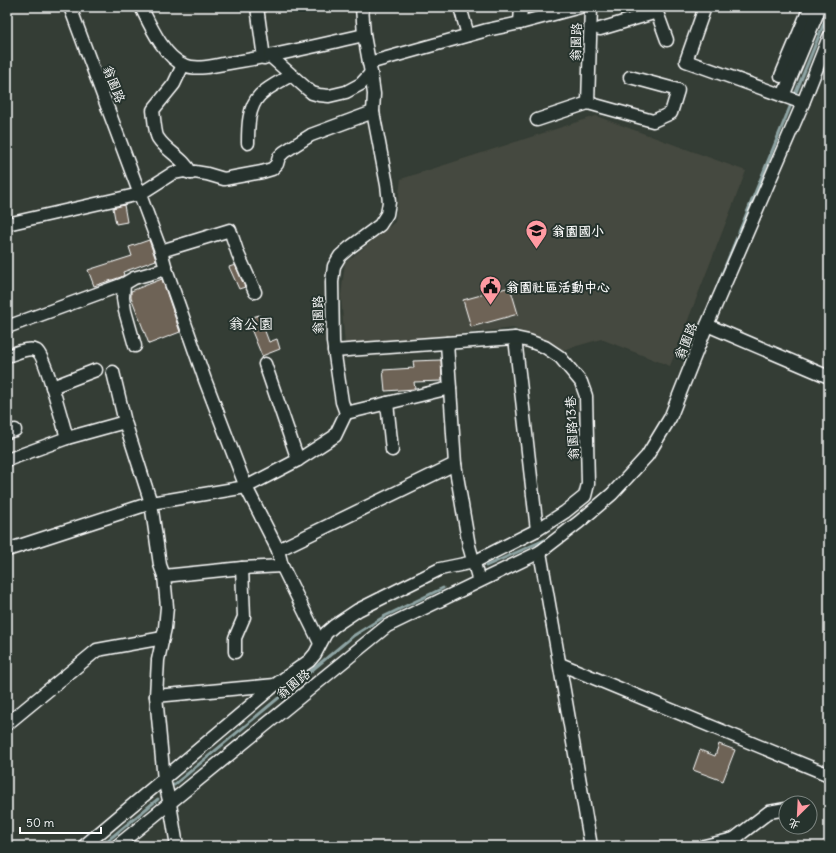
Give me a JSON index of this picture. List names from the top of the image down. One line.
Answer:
{"streets":{"street":["翁園路","翁園路13巷"]},"crossings":[["翁園路","翁園路13巷"]],"districts":["翁公園"],"places":{"school or university":["翁園國小"],"public building":["翁園社區活動中心"]},"scale_bar":"50 m","north":"bottom left"}
